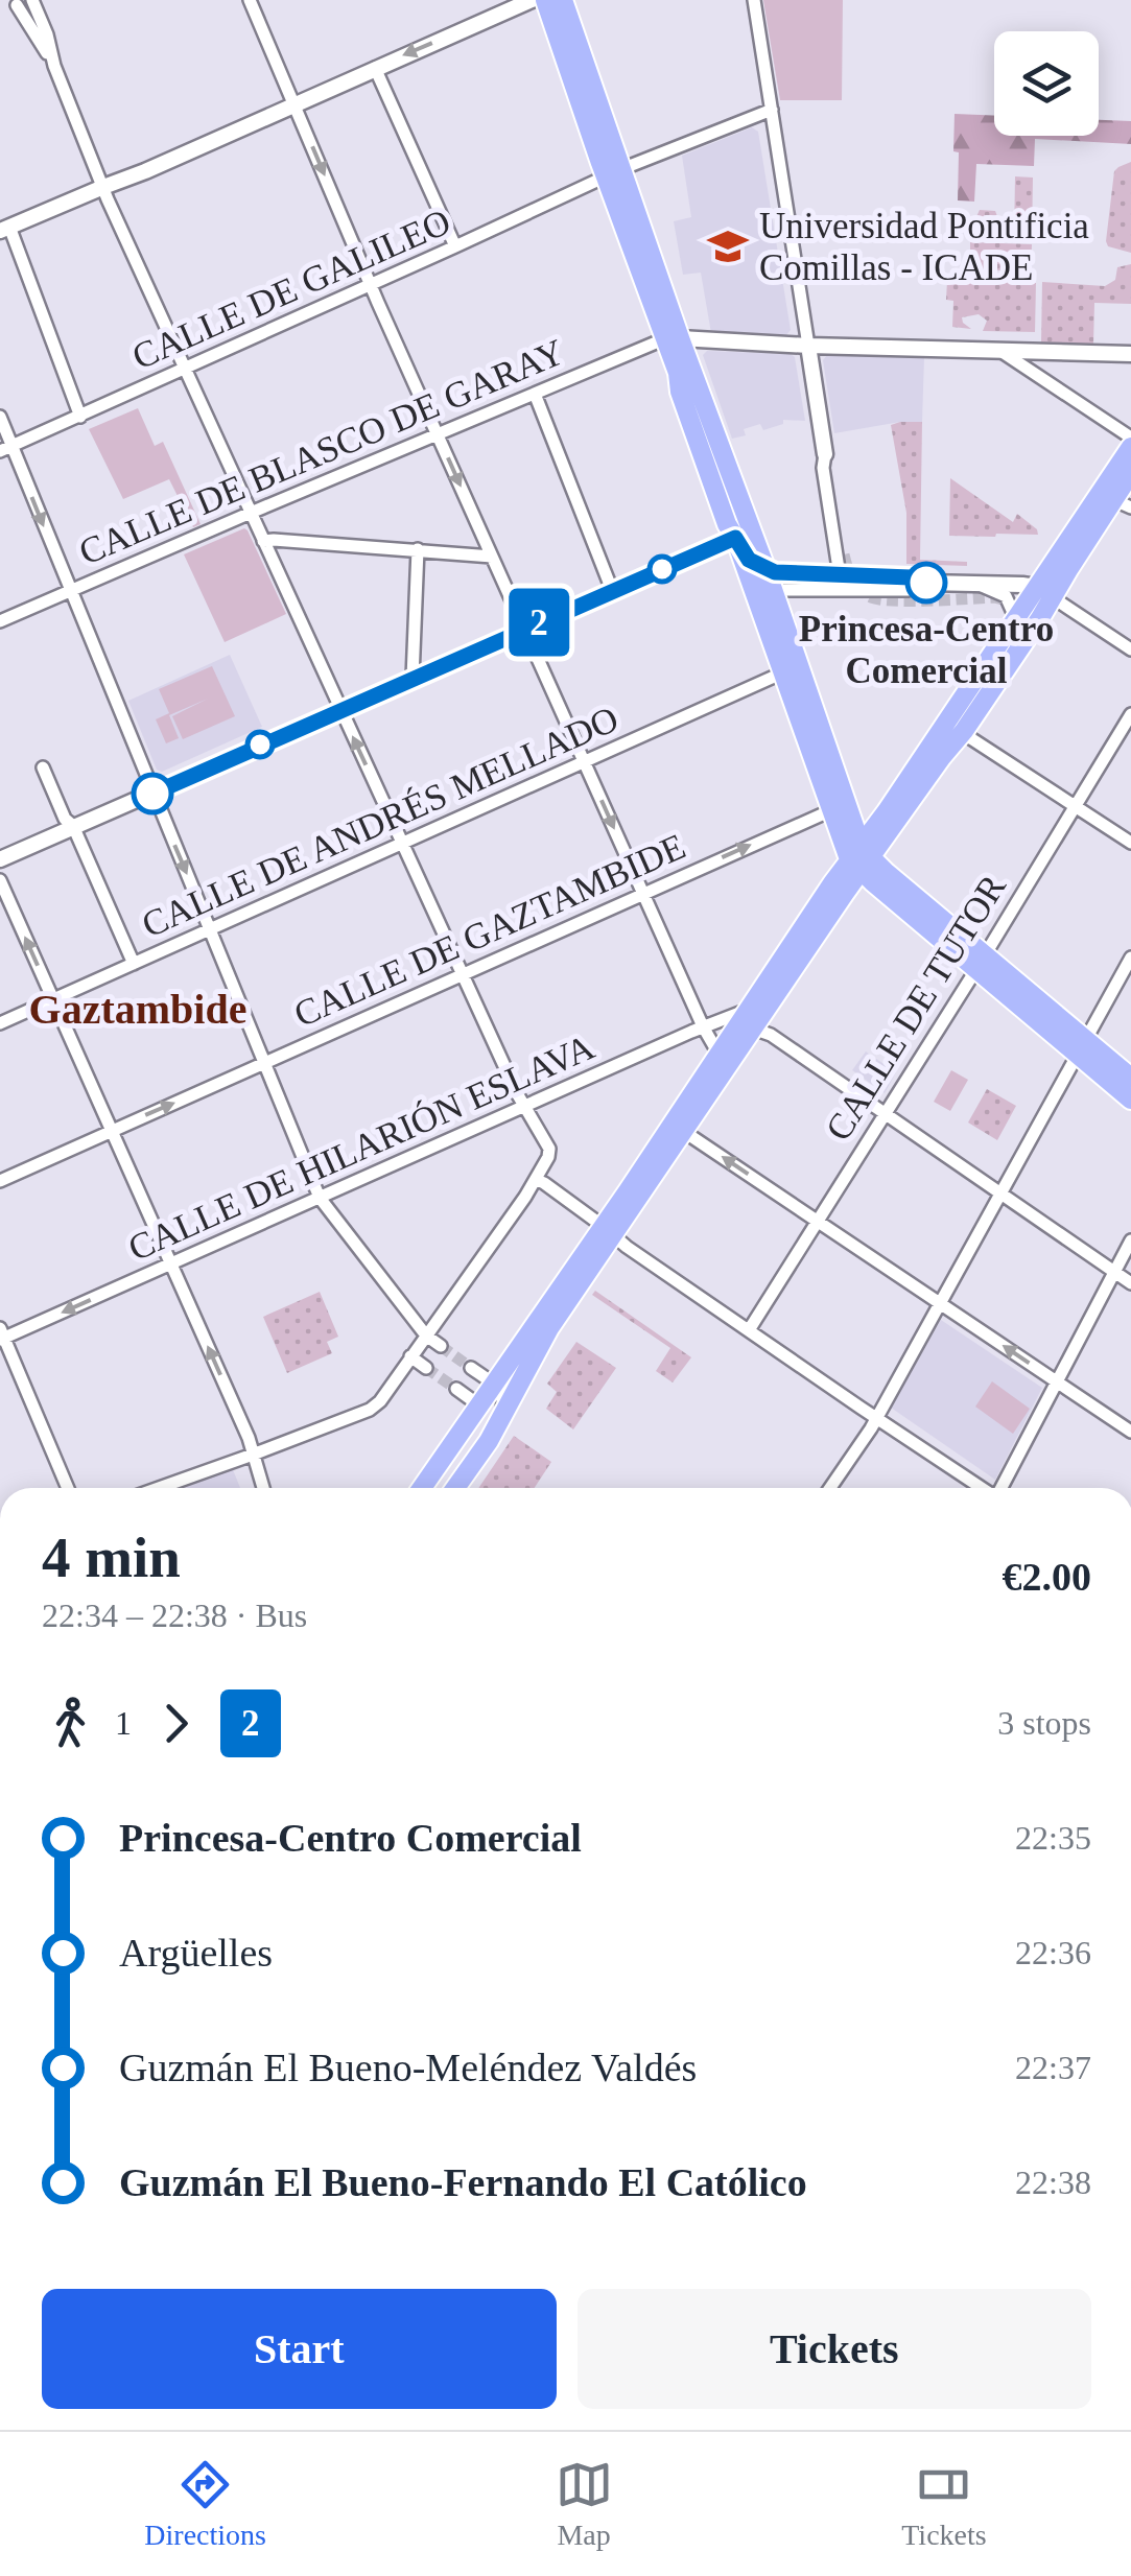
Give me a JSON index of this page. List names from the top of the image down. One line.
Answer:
{"streets":{"street":["CALLE DE GALILEO","CALLE DE BLASCO DE GARAY","CALLE DE ANDRÉS MELLADO","CALLE DE GAZTAMBIDE","CALLE DE TUTOR","CALLE DE HILARIÓN ESLAVA"]},"one_way":["CALLE DE GAZTAMBIDE"],"districts":["Gaztambide"],"places":{"school or university":["Universidad Pontificia Comillas - ICADE"],"other":["Princesa-Centro Comercial"]},"lines":["bus line 2"],"page":{"on_map":"2","heading":["4 min","22:34 – 22:38 · Bus","€2.00"],"legs":["1","2","3 stops"],"list":[{"name":"Princesa-Centro Comercial","value":"22:35"},{"name":"Argüelles","value":"22:36"},{"name":"Guzmán El Bueno-Meléndez Valdés","value":"22:37"},{"name":"Guzmán El Bueno-Fernando El Católico","value":"22:38"}],"buttons":["Start","Tickets"],"tabs":["Directions","Map","Tickets"]}}
